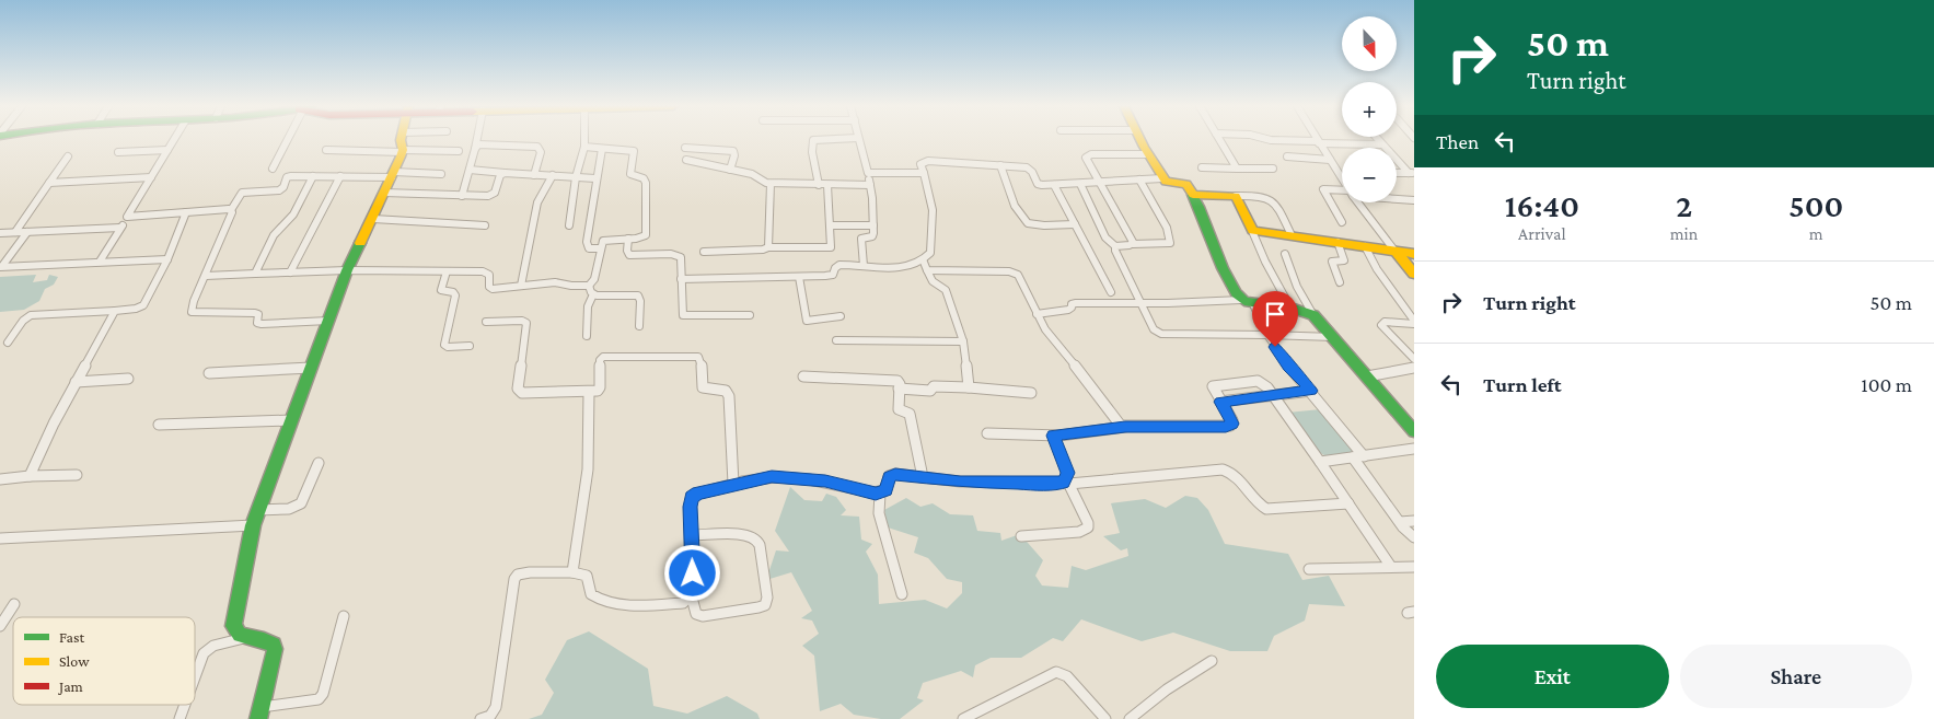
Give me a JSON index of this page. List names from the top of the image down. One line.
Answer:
{"legend":["Fast","Slow","Jam"],"north":"bottom","page":{"turn":["50 m","Turn right"],"map_buttons":["+","−"],"then":"Then","eta":["16:40","Arrival","2","min","500","m"],"list":[{"name":"Turn right","value":"50 m"},{"name":"Turn left","value":"100 m"}],"buttons":["Exit","Share"]}}
